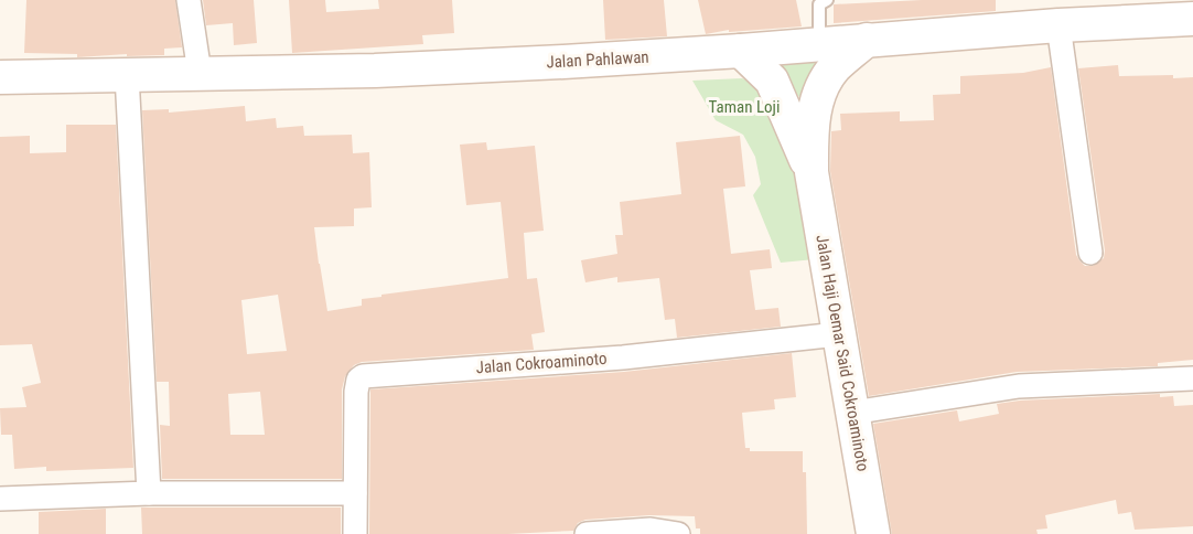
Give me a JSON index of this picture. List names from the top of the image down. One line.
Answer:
{"streets":{"main road":["Jalan Pahlawan","Jalan Haji Oemar Said Cokroaminoto"],"street":["Jalan Cokroaminoto"]},"crossings":[["Jalan Haji Oemar Said Cokroaminoto","Jalan Cokroaminoto"]],"parks":["Taman Loji"]}
